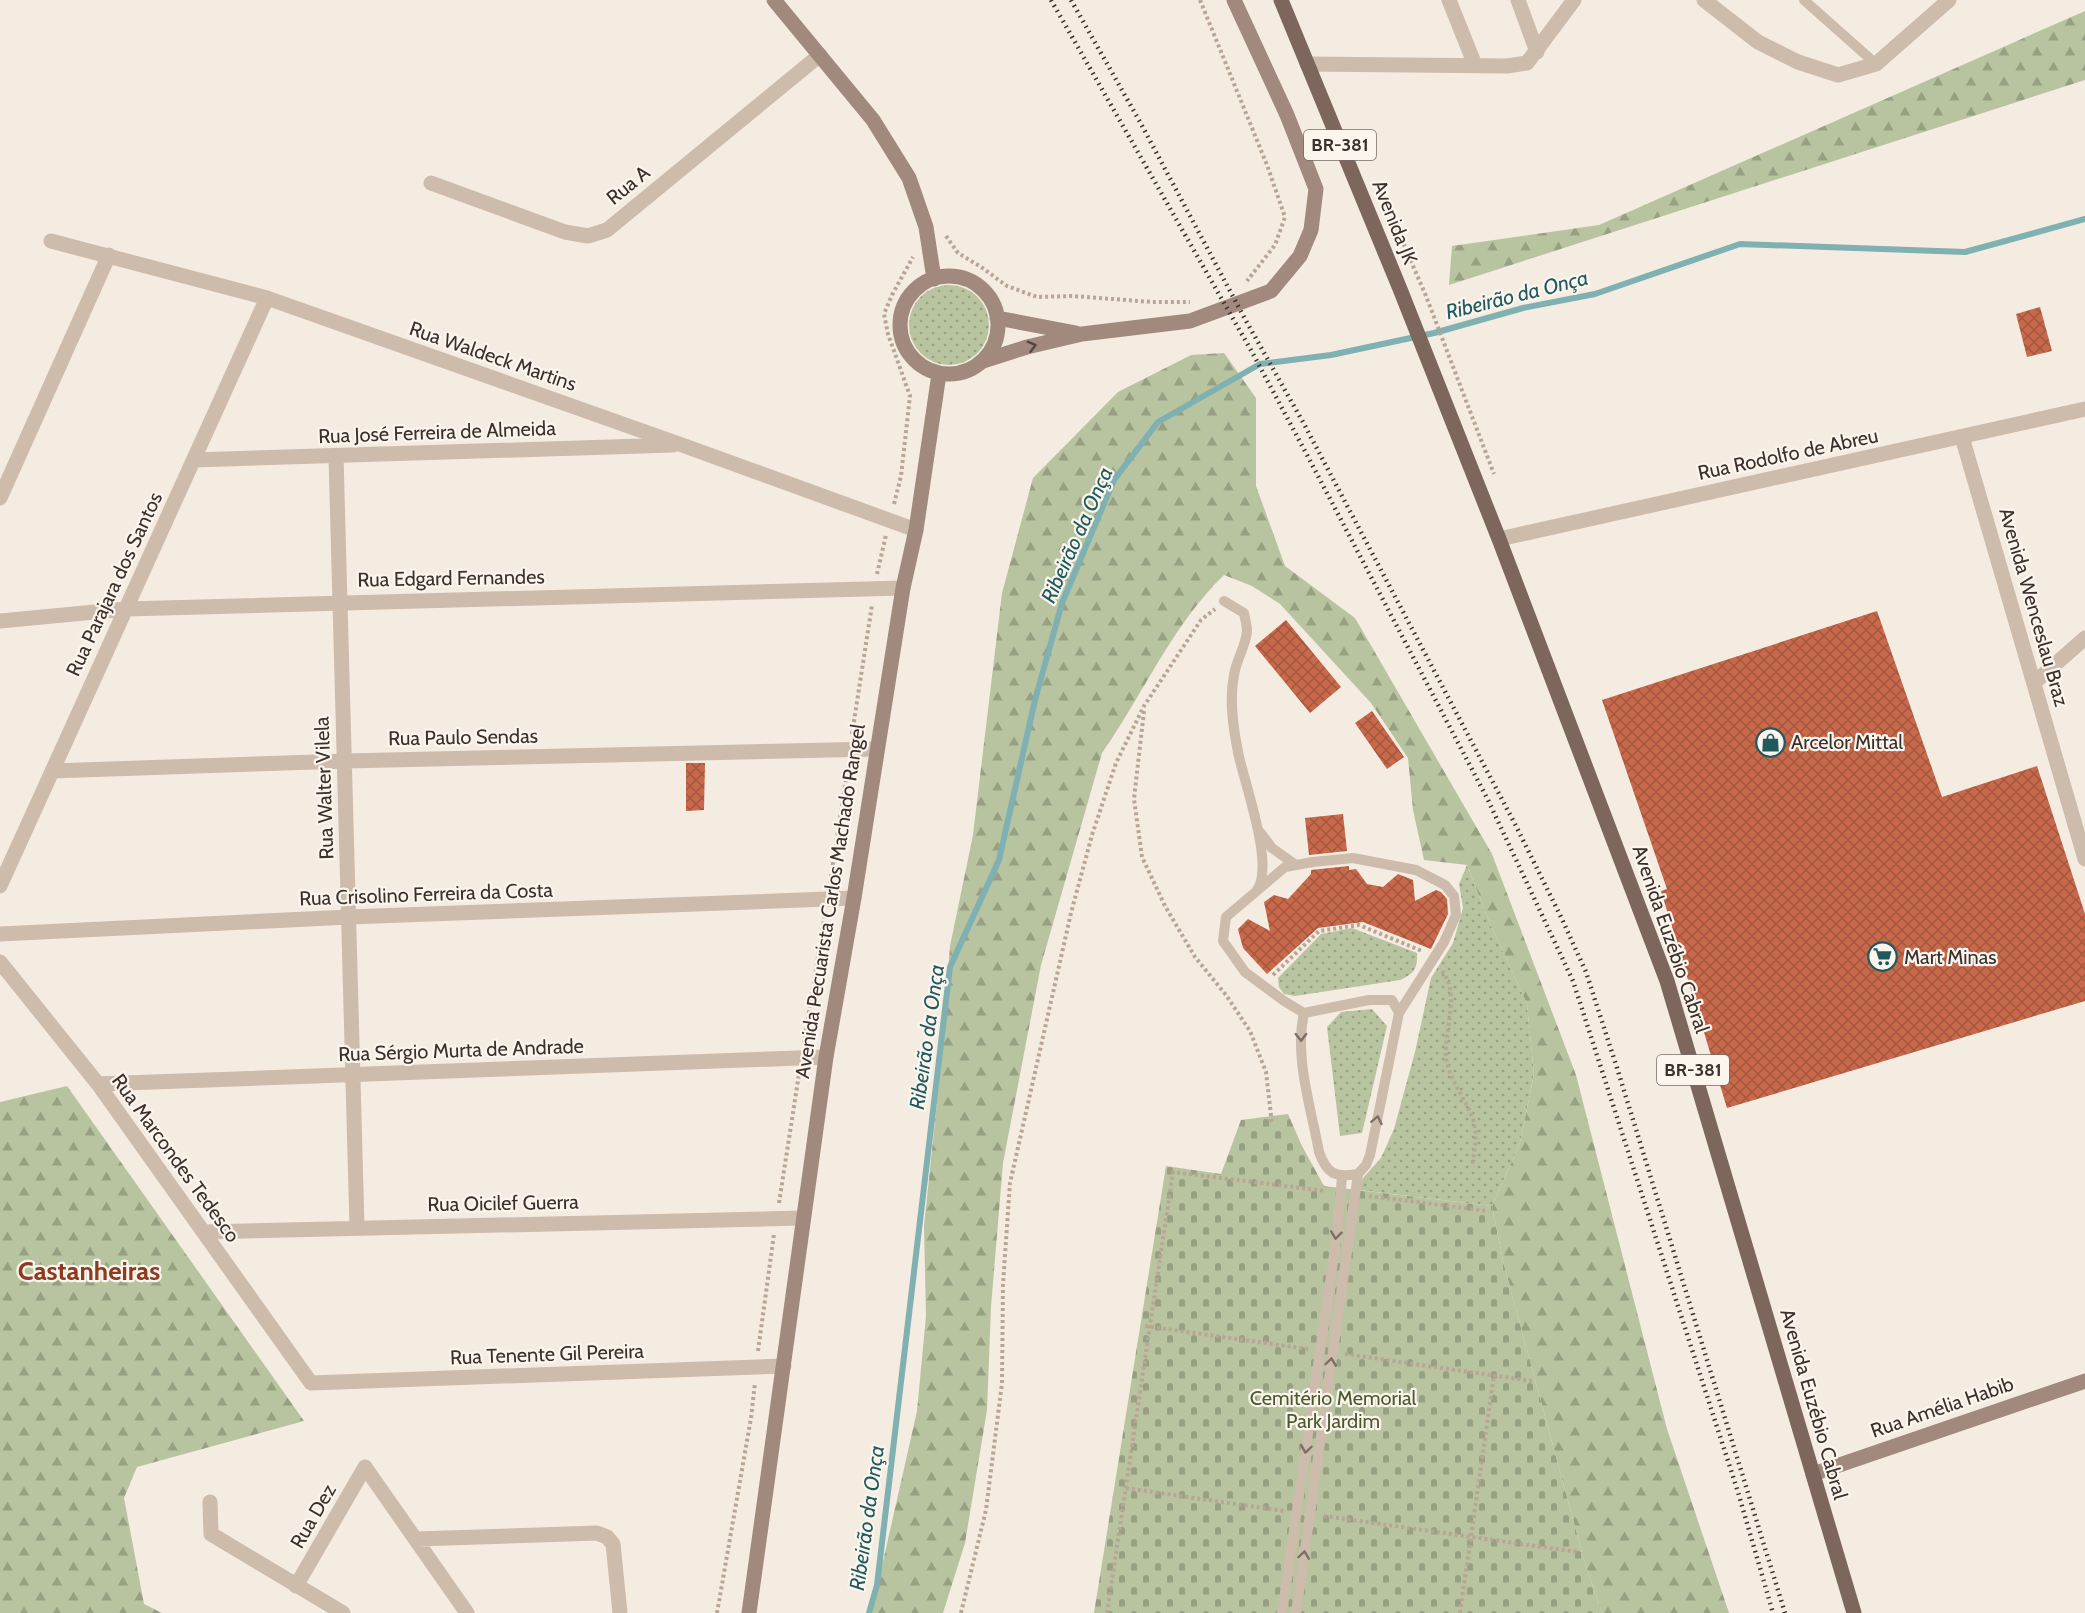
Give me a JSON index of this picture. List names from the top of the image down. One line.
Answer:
{"streets":{"main road":["BR-381","Avenida JK","Avenida Euzébio Cabral"],"street":["Rua A","Rua Waldeck Martins","Rua José Ferreira de Almeida","Rua Rodolfo de Abreu","Rua Edgard Fernandes","Rua Parajara dos Santos","Avenida Wenceslau Braz","Rua Paulo Sendas","Rua Walter Vilela","Rua Crisolino Ferreira da Costa","Avenida Pecuarista Carlos Machado Rangel","Rua Sérgio Murta de Andrade","Rua Marcondes Tedesco","Rua Oicilef Guerra","Rua Tenente Gil Pereira","Rua Amélia Habib","Rua Dez"]},"crossings":[["Avenida JK","Avenida Euzébio Cabral"],["Rua Waldeck Martins","Rua José Ferreira de Almeida"],["Rua Waldeck Martins","Rua Parajara dos Santos"],["Rua Waldeck Martins","Avenida Pecuarista Carlos Machado Rangel"],["Rua José Ferreira de Almeida","Rua Parajara dos Santos"],["Rua José Ferreira de Almeida","Rua Walter Vilela"],["Rua Rodolfo de Abreu","Avenida Wenceslau Braz"],["Rua Rodolfo de Abreu","Avenida Euzébio Cabral"],["Rua Edgard Fernandes","Rua Parajara dos Santos"],["Rua Edgard Fernandes","Rua Walter Vilela"],["Rua Edgard Fernandes","Avenida Pecuarista Carlos Machado Rangel"],["Rua Parajara dos Santos","Rua Paulo Sendas"],["Rua Paulo Sendas","Rua Walter Vilela"],["Rua Paulo Sendas","Avenida Pecuarista Carlos Machado Rangel"],["Rua Walter Vilela","Rua Crisolino Ferreira da Costa"],["Rua Walter Vilela","Rua Sérgio Murta de Andrade"],["Rua Walter Vilela","Rua Oicilef Guerra"],["Rua Crisolino Ferreira da Costa","Avenida Pecuarista Carlos Machado Rangel"],["Avenida Pecuarista Carlos Machado Rangel","Rua Sérgio Murta de Andrade"],["Avenida Pecuarista Carlos Machado Rangel","Rua Oicilef Guerra"],["Avenida Pecuarista Carlos Machado Rangel","Rua Tenente Gil Pereira"],["Avenida Euzébio Cabral","Rua Amélia Habib"],["Rua Sérgio Murta de Andrade","Rua Marcondes Tedesco"],["Rua Marcondes Tedesco","Rua Oicilef Guerra"],["Rua Marcondes Tedesco","Rua Tenente Gil Pereira"]],"districts":["Castanheiras"],"water":["Ribeirão da Onça"],"parks":["Cemitério Memorial Park Jardim"],"places":{"shop":["Arcelor Mittal"],"supermarket":["Mart Minas"]}}
